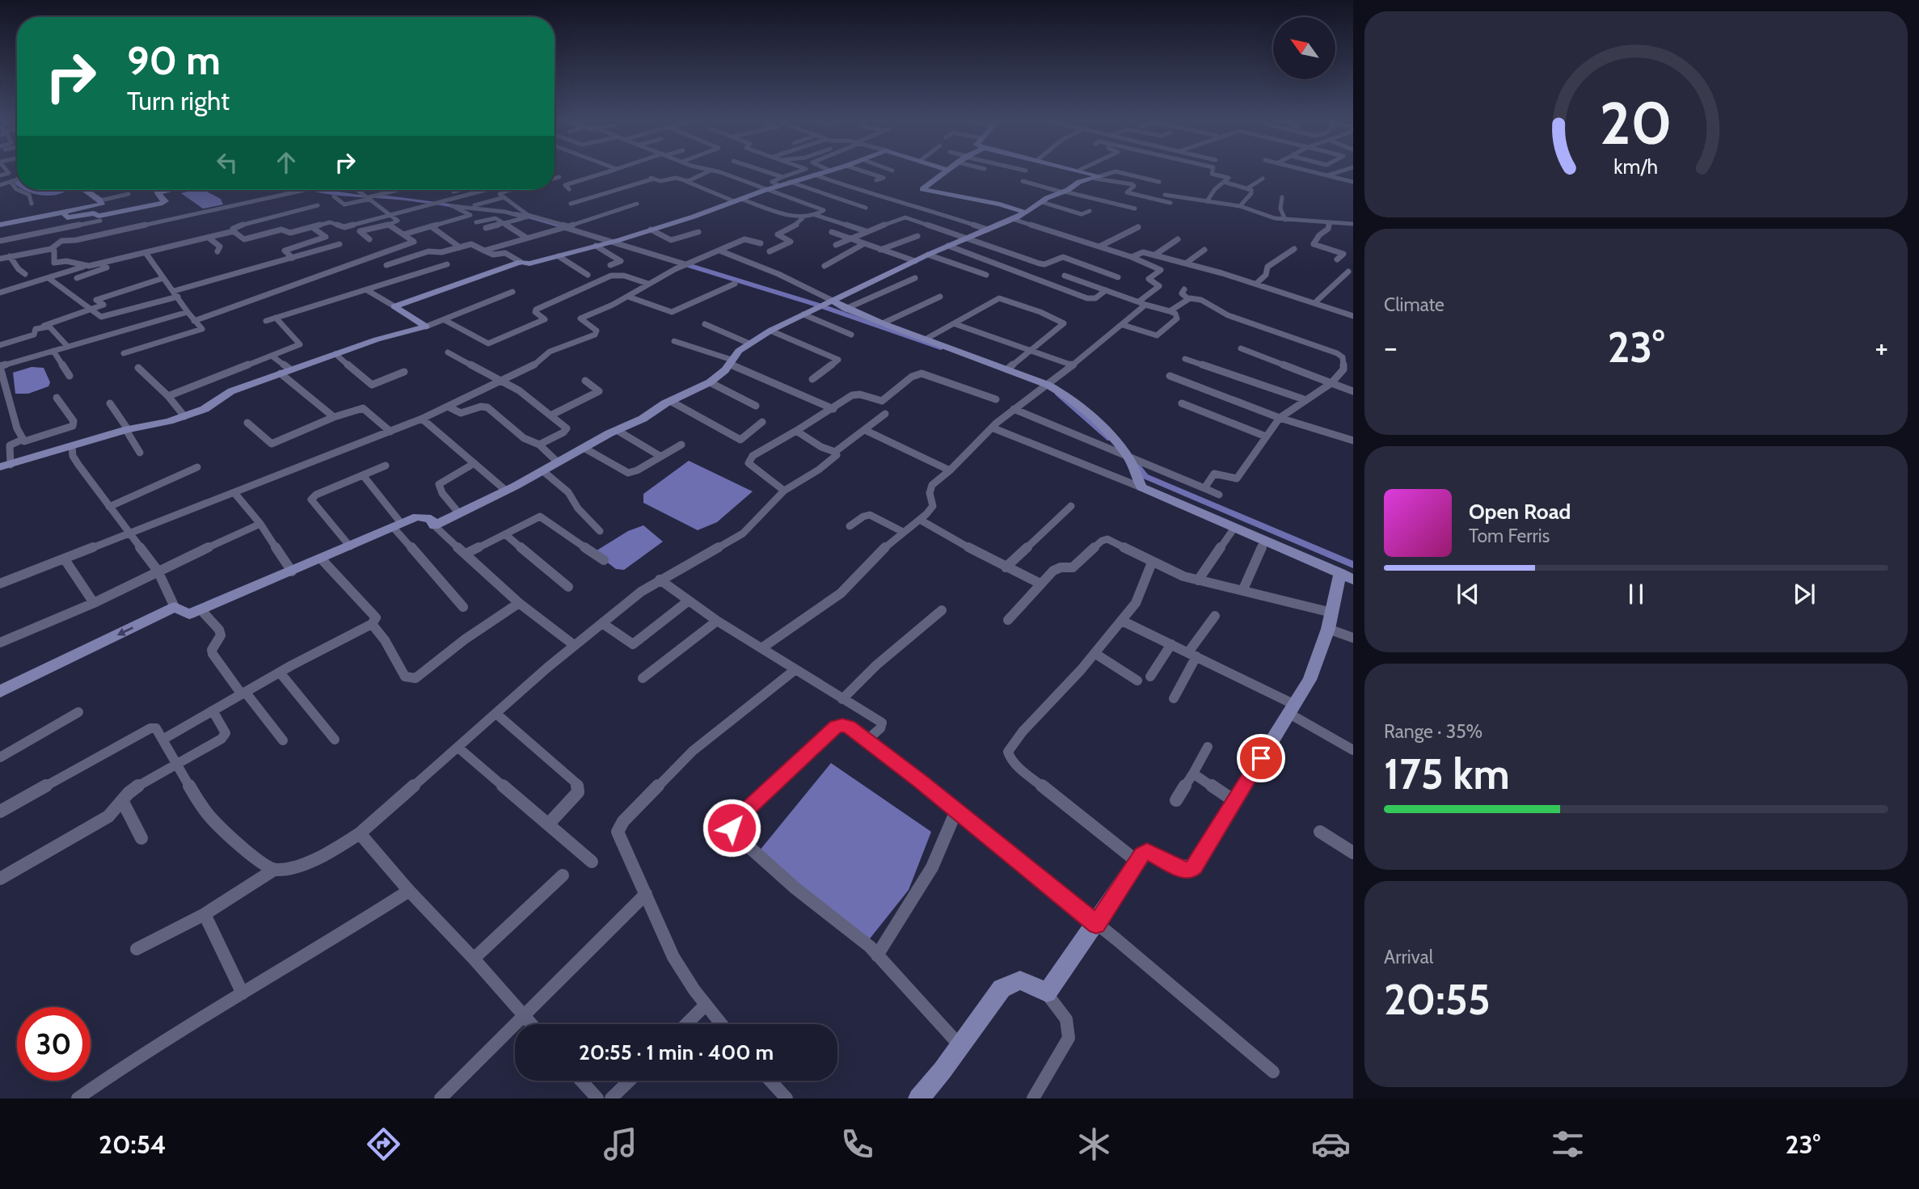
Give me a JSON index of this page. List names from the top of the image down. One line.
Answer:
{"north":"top left","page":{"turn":["90 m","Turn right"],"tile":["Climate",["Range · 35%","175 km"],["Arrival","20:55"]],"heat":["−","23°","+"],"song":["Open Road","Tom Ferris"],"limit":"30","trip":"20:55 · 1 min · 400 m","tabs":["20:54","23°"],"gauge":["20","km/h"]}}
